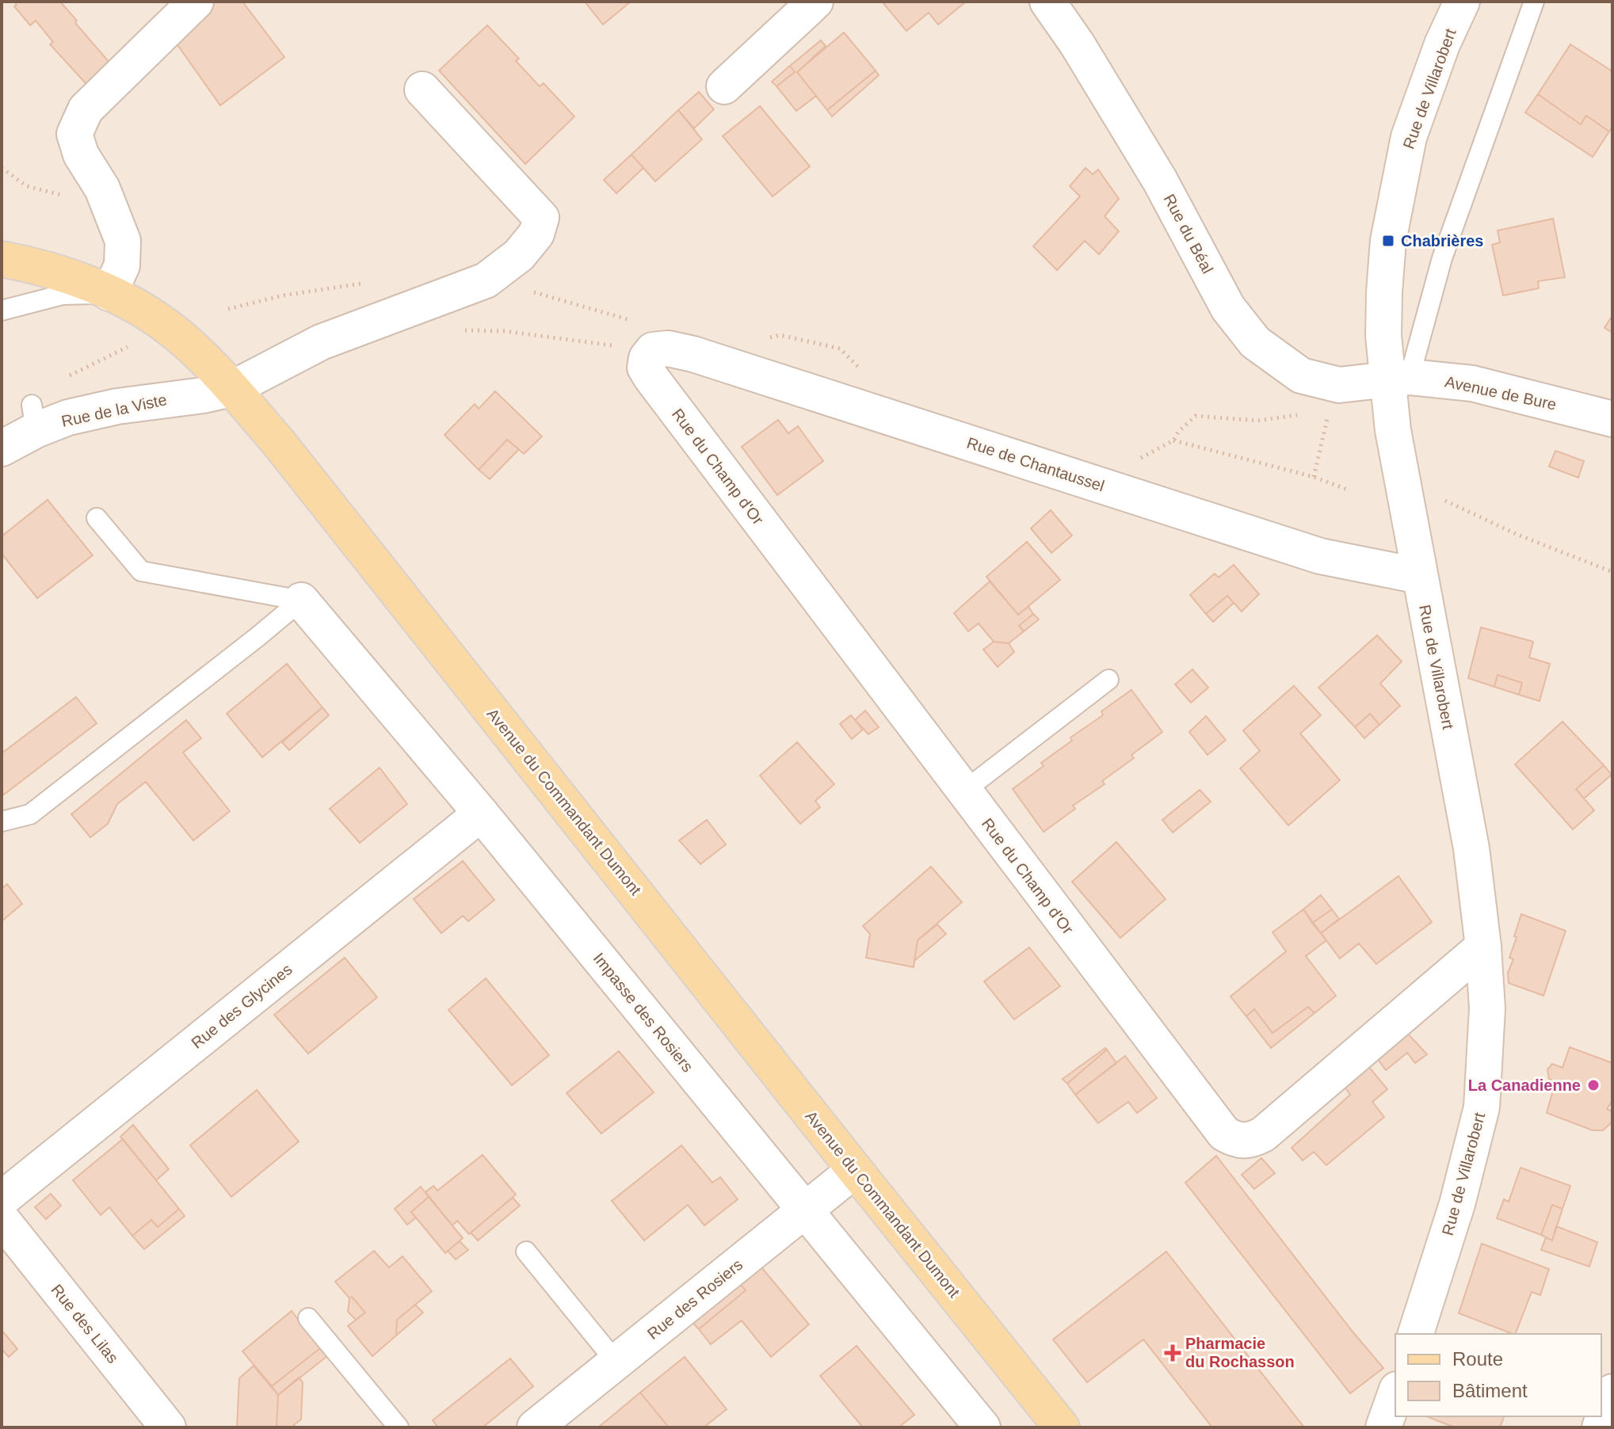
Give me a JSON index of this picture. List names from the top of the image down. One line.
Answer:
{"streets":{"main road":["Avenue du Commandant Dumont"],"street":["Rue de Villarobert","Rue du Béal","Avenue de Bure","Rue de la Viste","Rue de Chantaussel","Rue du Champ d'Or","Rue des Glycines","Impasse des Rosiers","Rue des Rosiers","Rue des Lilas"]},"crossings":[["Rue de Villarobert","Rue du Béal"],["Rue de Villarobert","Avenue de Bure"],["Rue de Villarobert","Rue de Chantaussel"],["Rue de Villarobert","Rue du Champ d'Or"],["Rue du Béal","Avenue de Bure"],["Rue de la Viste","Avenue du Commandant Dumont"],["Rue de Chantaussel","Rue du Champ d'Or"],["Avenue du Commandant Dumont","Rue des Rosiers"],["Rue des Glycines","Impasse des Rosiers"],["Impasse des Rosiers","Rue des Rosiers"]],"places":{"transit":["Chabrières"],"other":["La Canadienne"],"health":["Pharmacie du Rochasson"]},"legend":["Route","Bâtiment"]}
